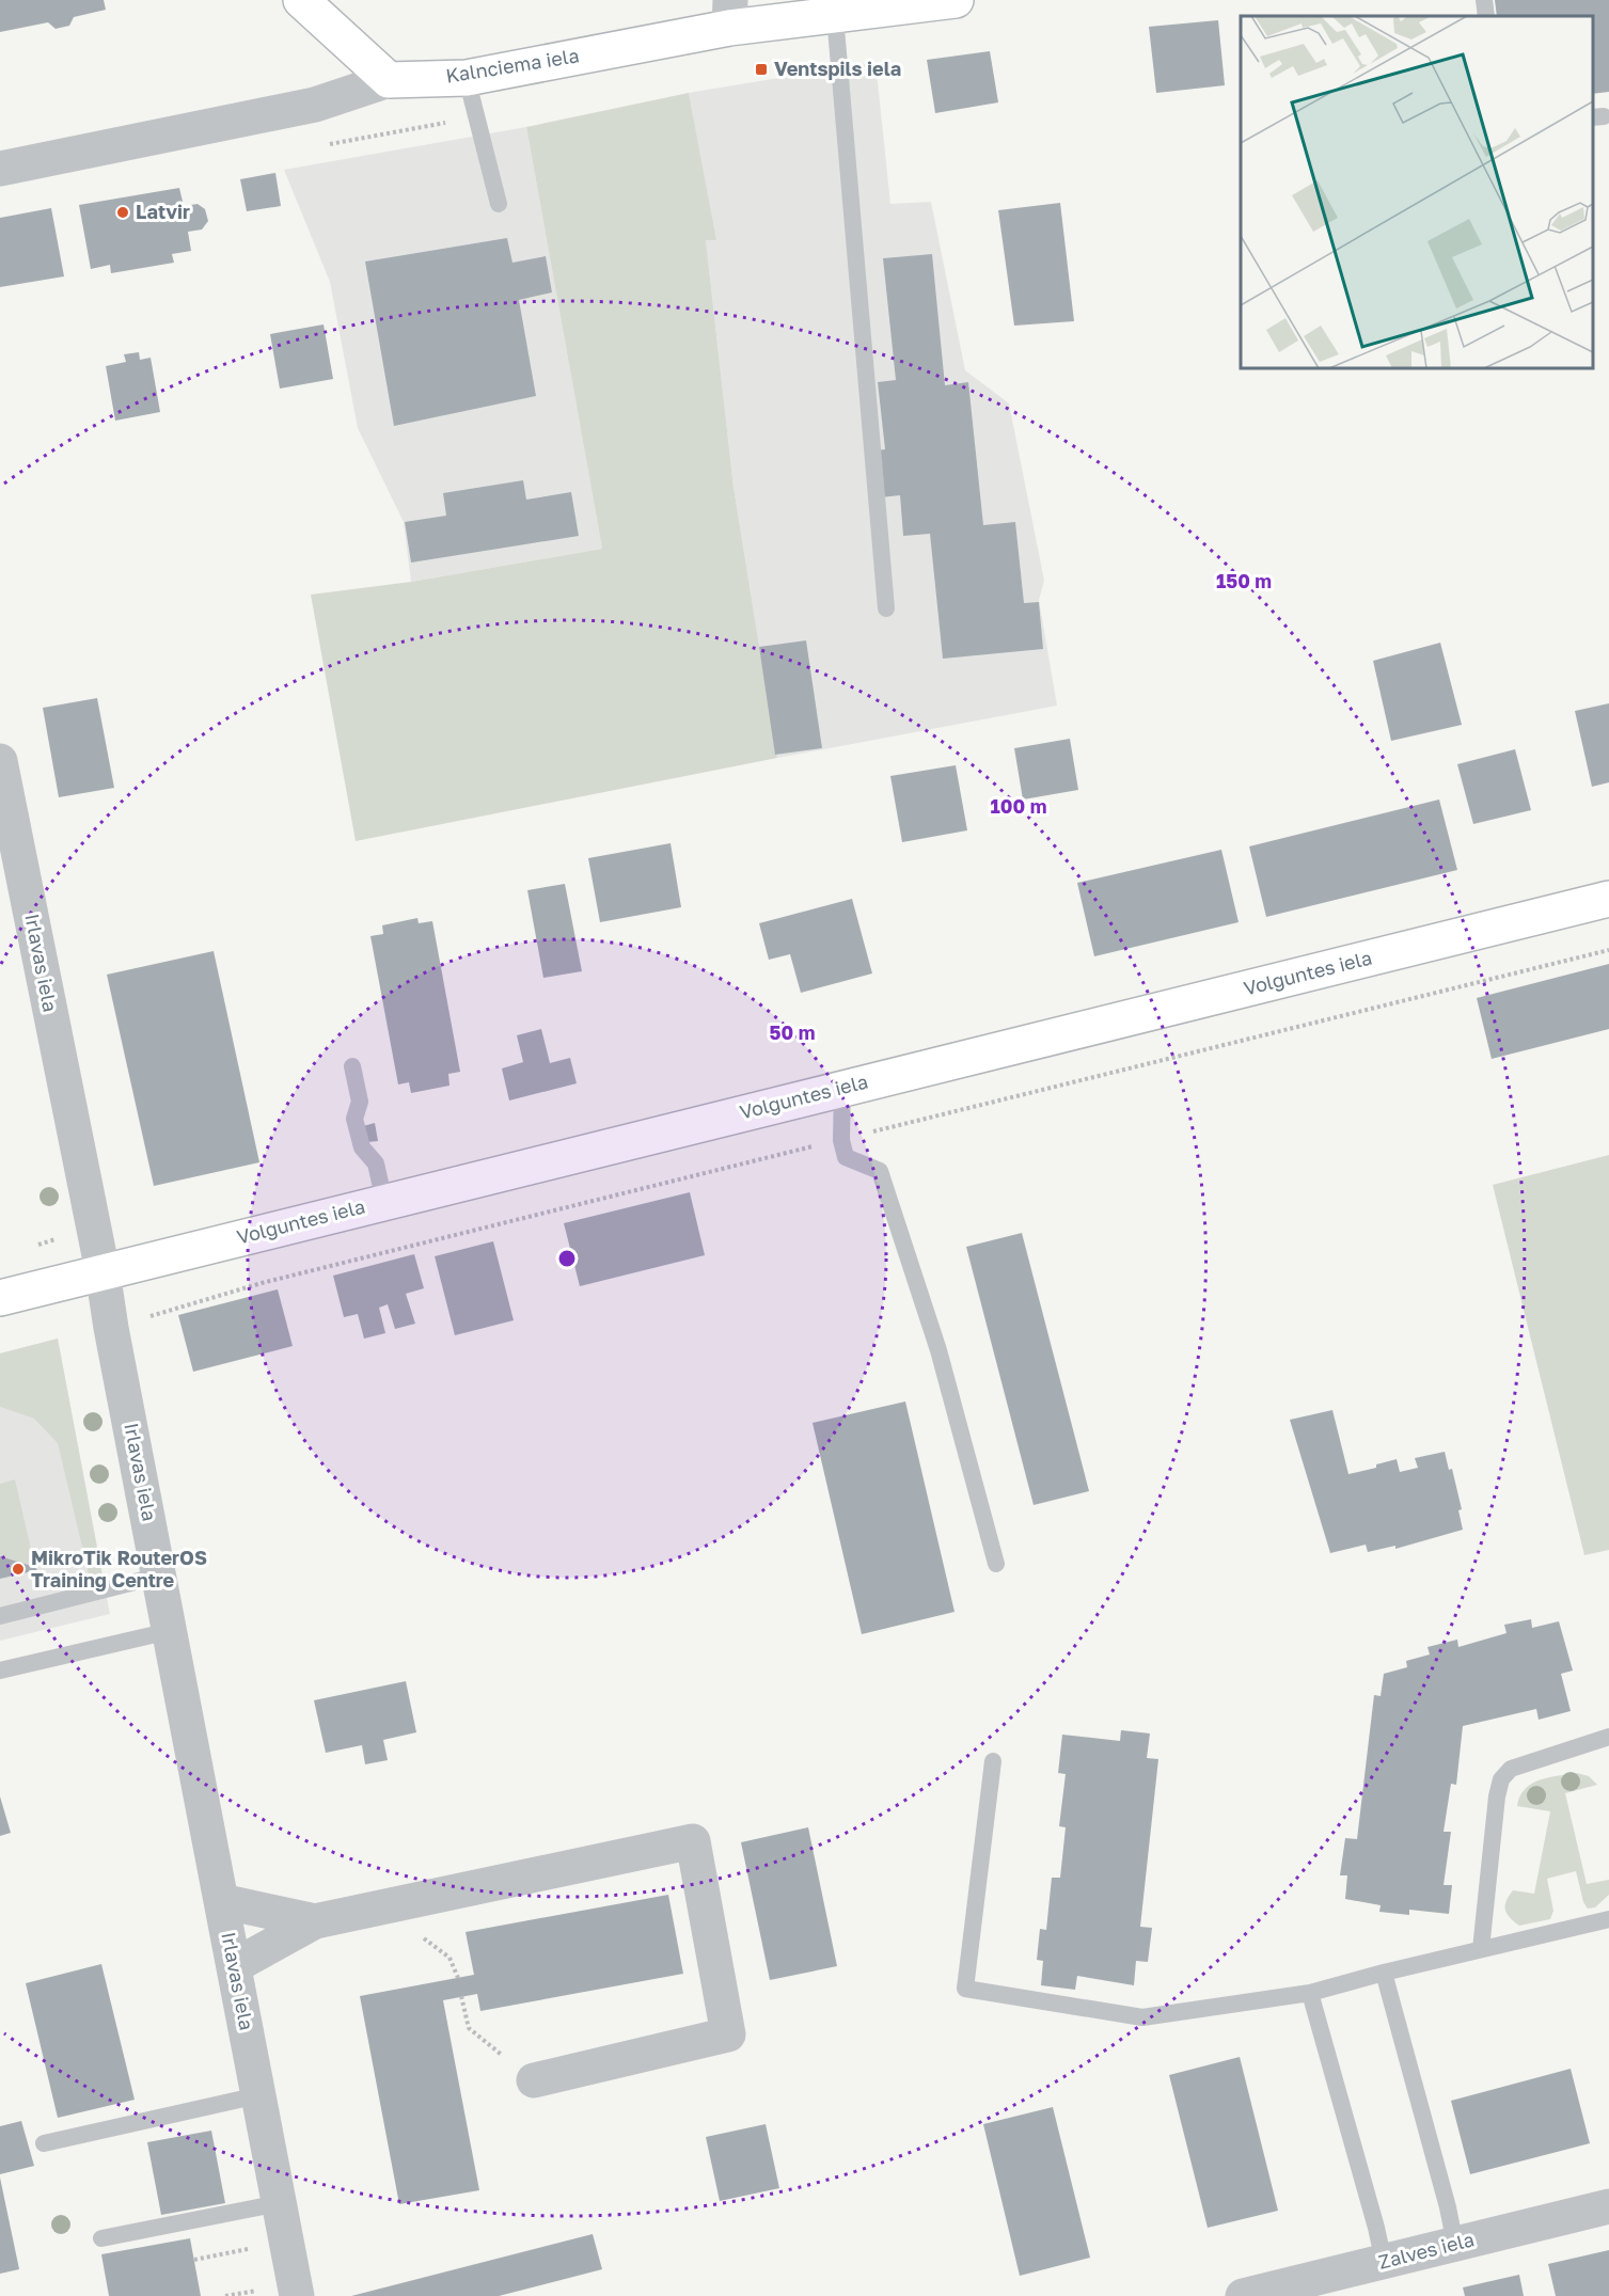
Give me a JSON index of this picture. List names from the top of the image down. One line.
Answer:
{"streets":{"street":["Kalnciema iela","Irlavas iela","Volguntes iela","Zalves iela"]},"crossings":[["Irlavas iela","Volguntes iela"]],"places":{"transit":["Ventspils iela"],"other":["Latvir","MikroTik RouterOS Training Centre"]},"rings":["150 m","100 m","50 m"]}
